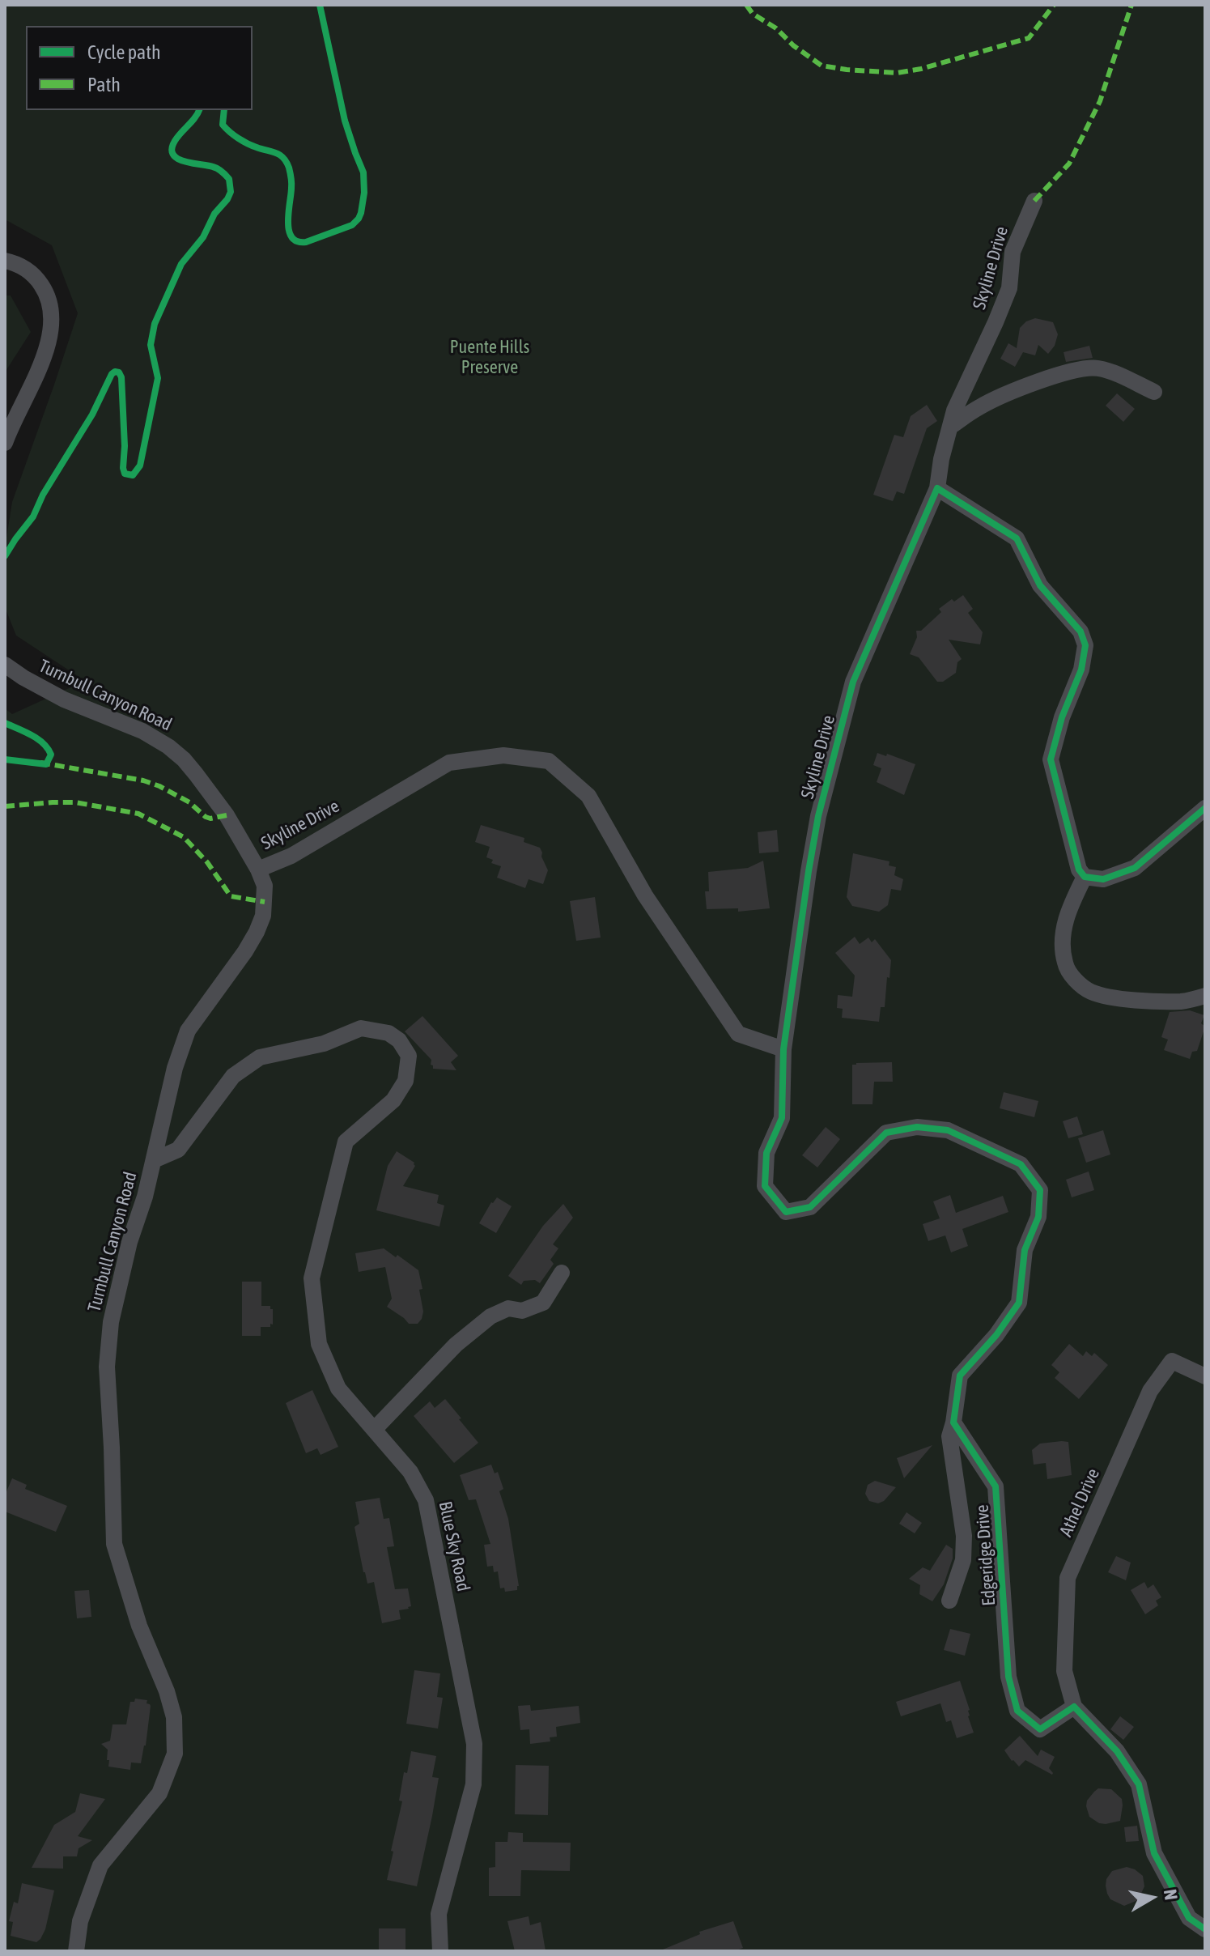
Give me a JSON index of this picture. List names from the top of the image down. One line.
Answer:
{"streets":{"street":["Skyline Drive","Turnbull Canyon Road","Athel Drive","Blue Sky Road","Edgeridge Drive"]},"crossings":[["Skyline Drive","Turnbull Canyon Road"],["Turnbull Canyon Road","Blue Sky Road"],["Athel Drive","Edgeridge Drive"]],"parks":["Puente Hills Preserve"],"legend":["Cycle path","Path"],"north":"right"}
